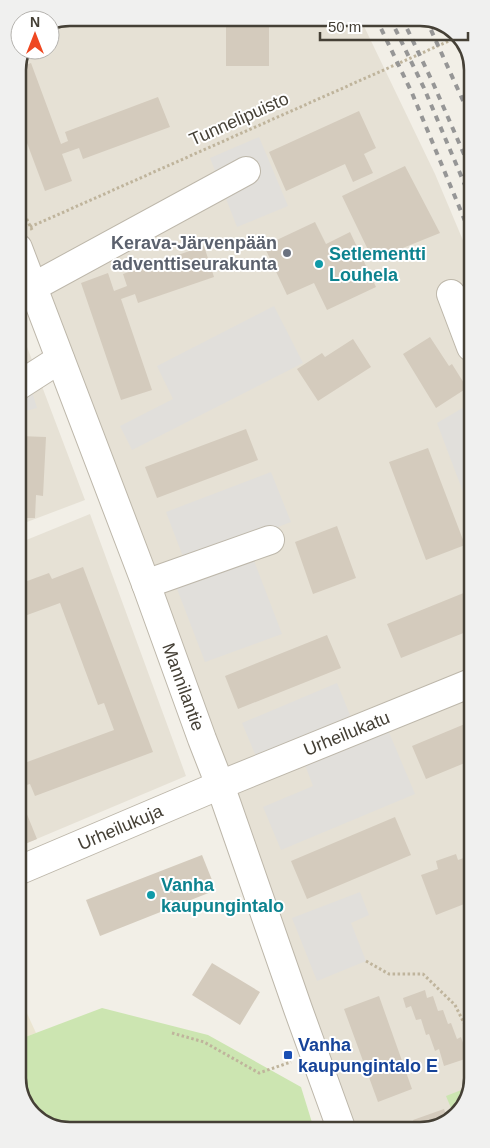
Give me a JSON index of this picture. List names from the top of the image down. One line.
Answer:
{"streets":{"street":["Mannilantie","Urheilukatu","Urheilukuja"],"path":["Tunnelipuisto"]},"crossings":[["Mannilantie","Urheilukatu"],["Mannilantie","Urheilukuja"],["Urheilukatu","Urheilukuja"]],"places":{"other":["Kerava-Järvenpään adventtiseurakunta","Setlementti Louhela","Vanha kaupungintalo"],"transit":["Vanha kaupungintalo E"]},"scale_bar":"50 m","north":"top"}
